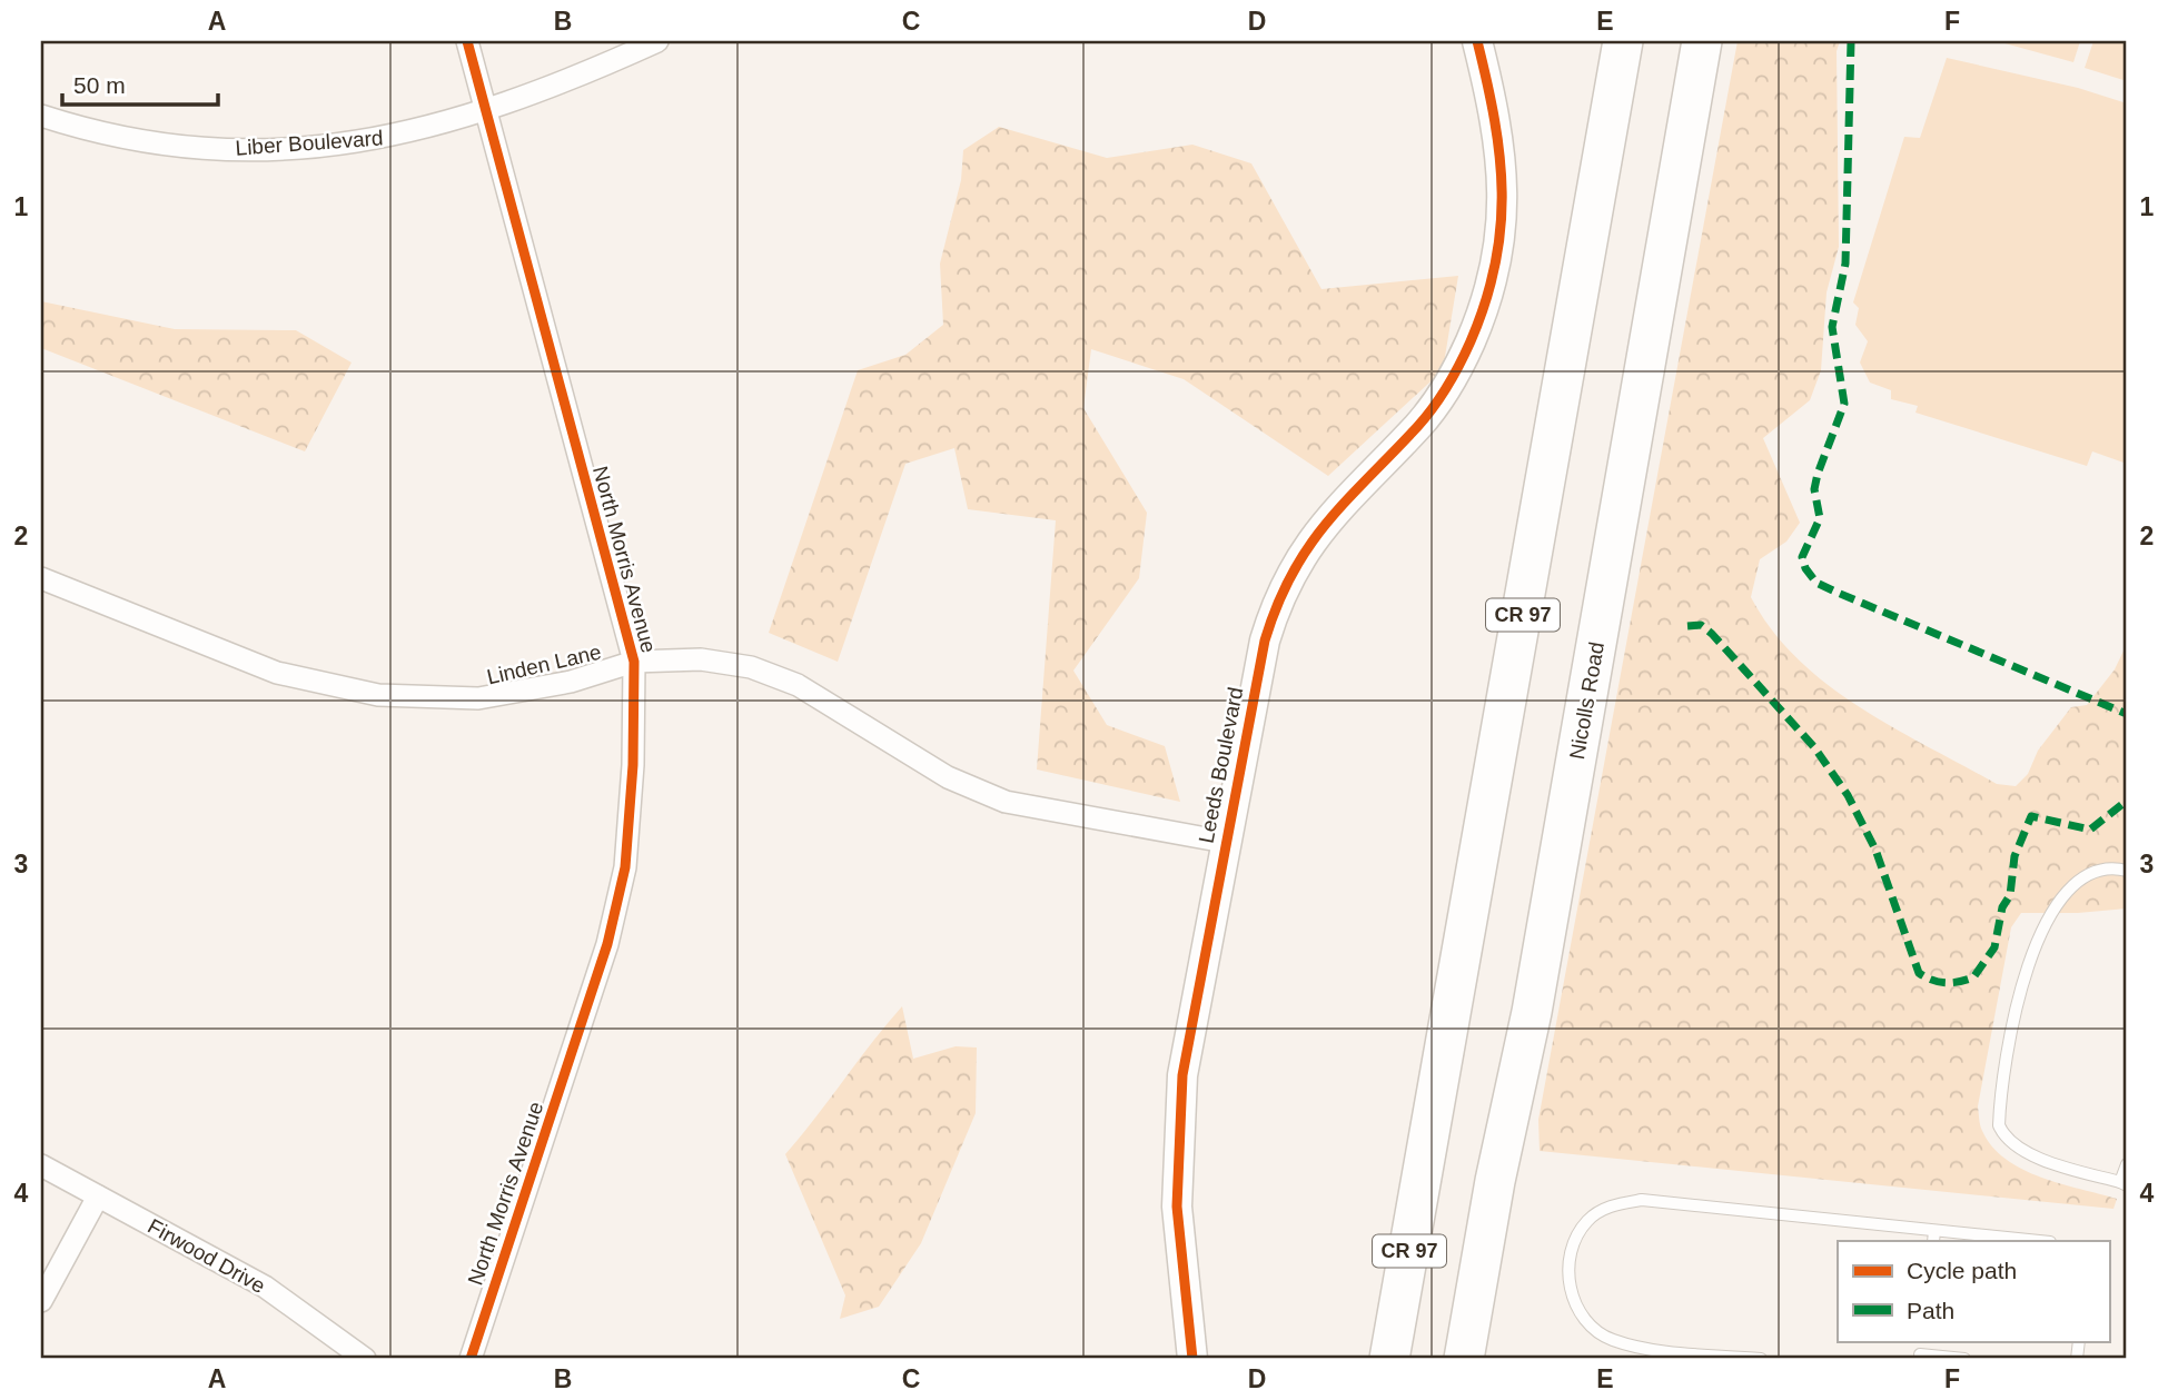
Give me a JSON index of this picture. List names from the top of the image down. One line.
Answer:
{"streets":{"highway":["CR 97","Nicolls Road"],"street":["Liber Boulevard","North Morris Avenue","Linden Lane","Leeds Boulevard","Firwood Drive"]},"crossings":[["Liber Boulevard","North Morris Avenue"],["North Morris Avenue","Linden Lane"],["Linden Lane","Leeds Boulevard"]],"legend":["Cycle path","Path"],"scale_bar":"50 m","grid":{"columns":["A","B","C","D","E","F"],"rows":["1","2","3","4"]}}
